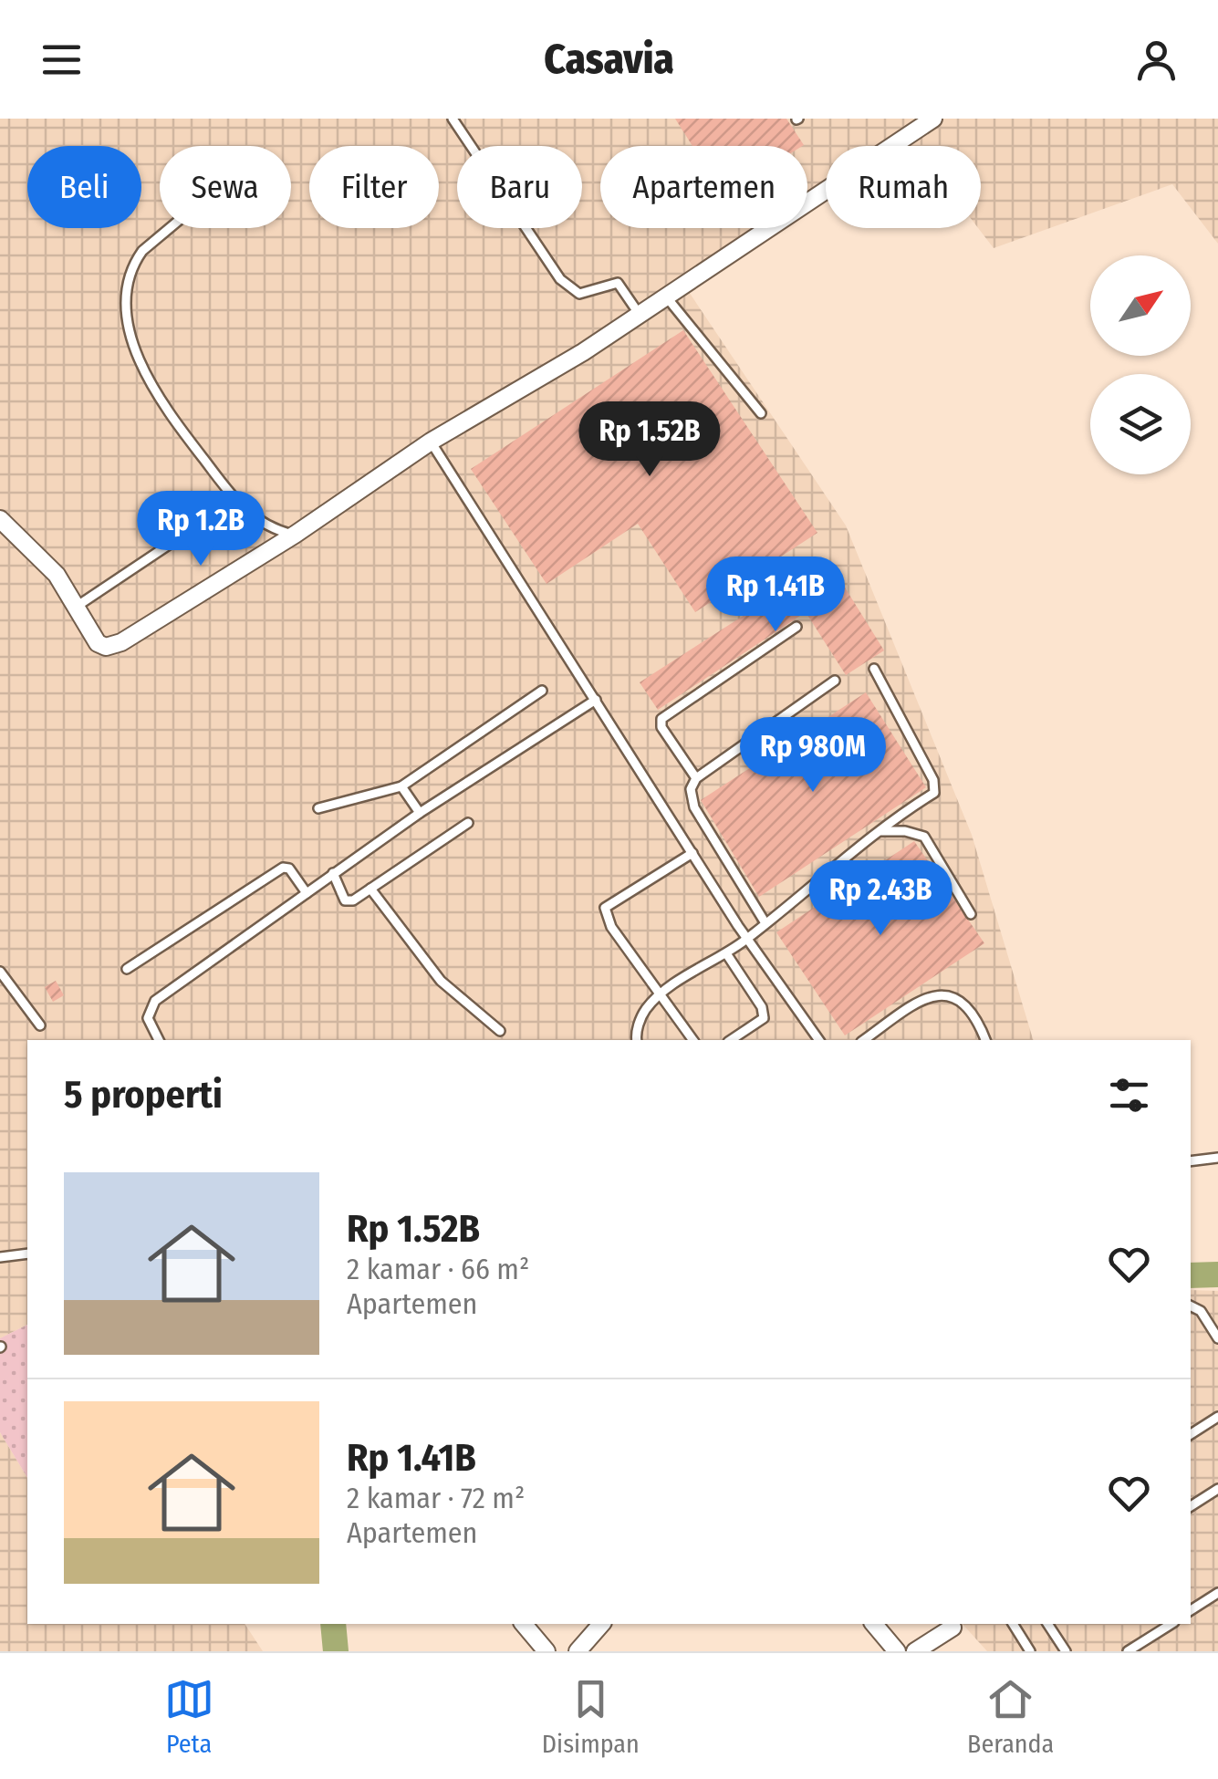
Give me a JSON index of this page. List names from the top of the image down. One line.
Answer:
{"north":"top right","page":{"header":"Casavia","chip":["Beli","Sewa","Filter","Baru","Apartemen","Rumah"],"price":["Rp 1.52B","Rp 1.2B","Rp 1.41B","Rp 980M","Rp 2.43B"],"heading":"5 properti","list":[{"name":"Rp 1.52B","note":"2 kamar · 66 m² · Apartemen"},{"name":"Rp 1.41B","note":"2 kamar · 72 m² · Apartemen"}],"tabs":["Peta","Disimpan","Beranda"]}}
